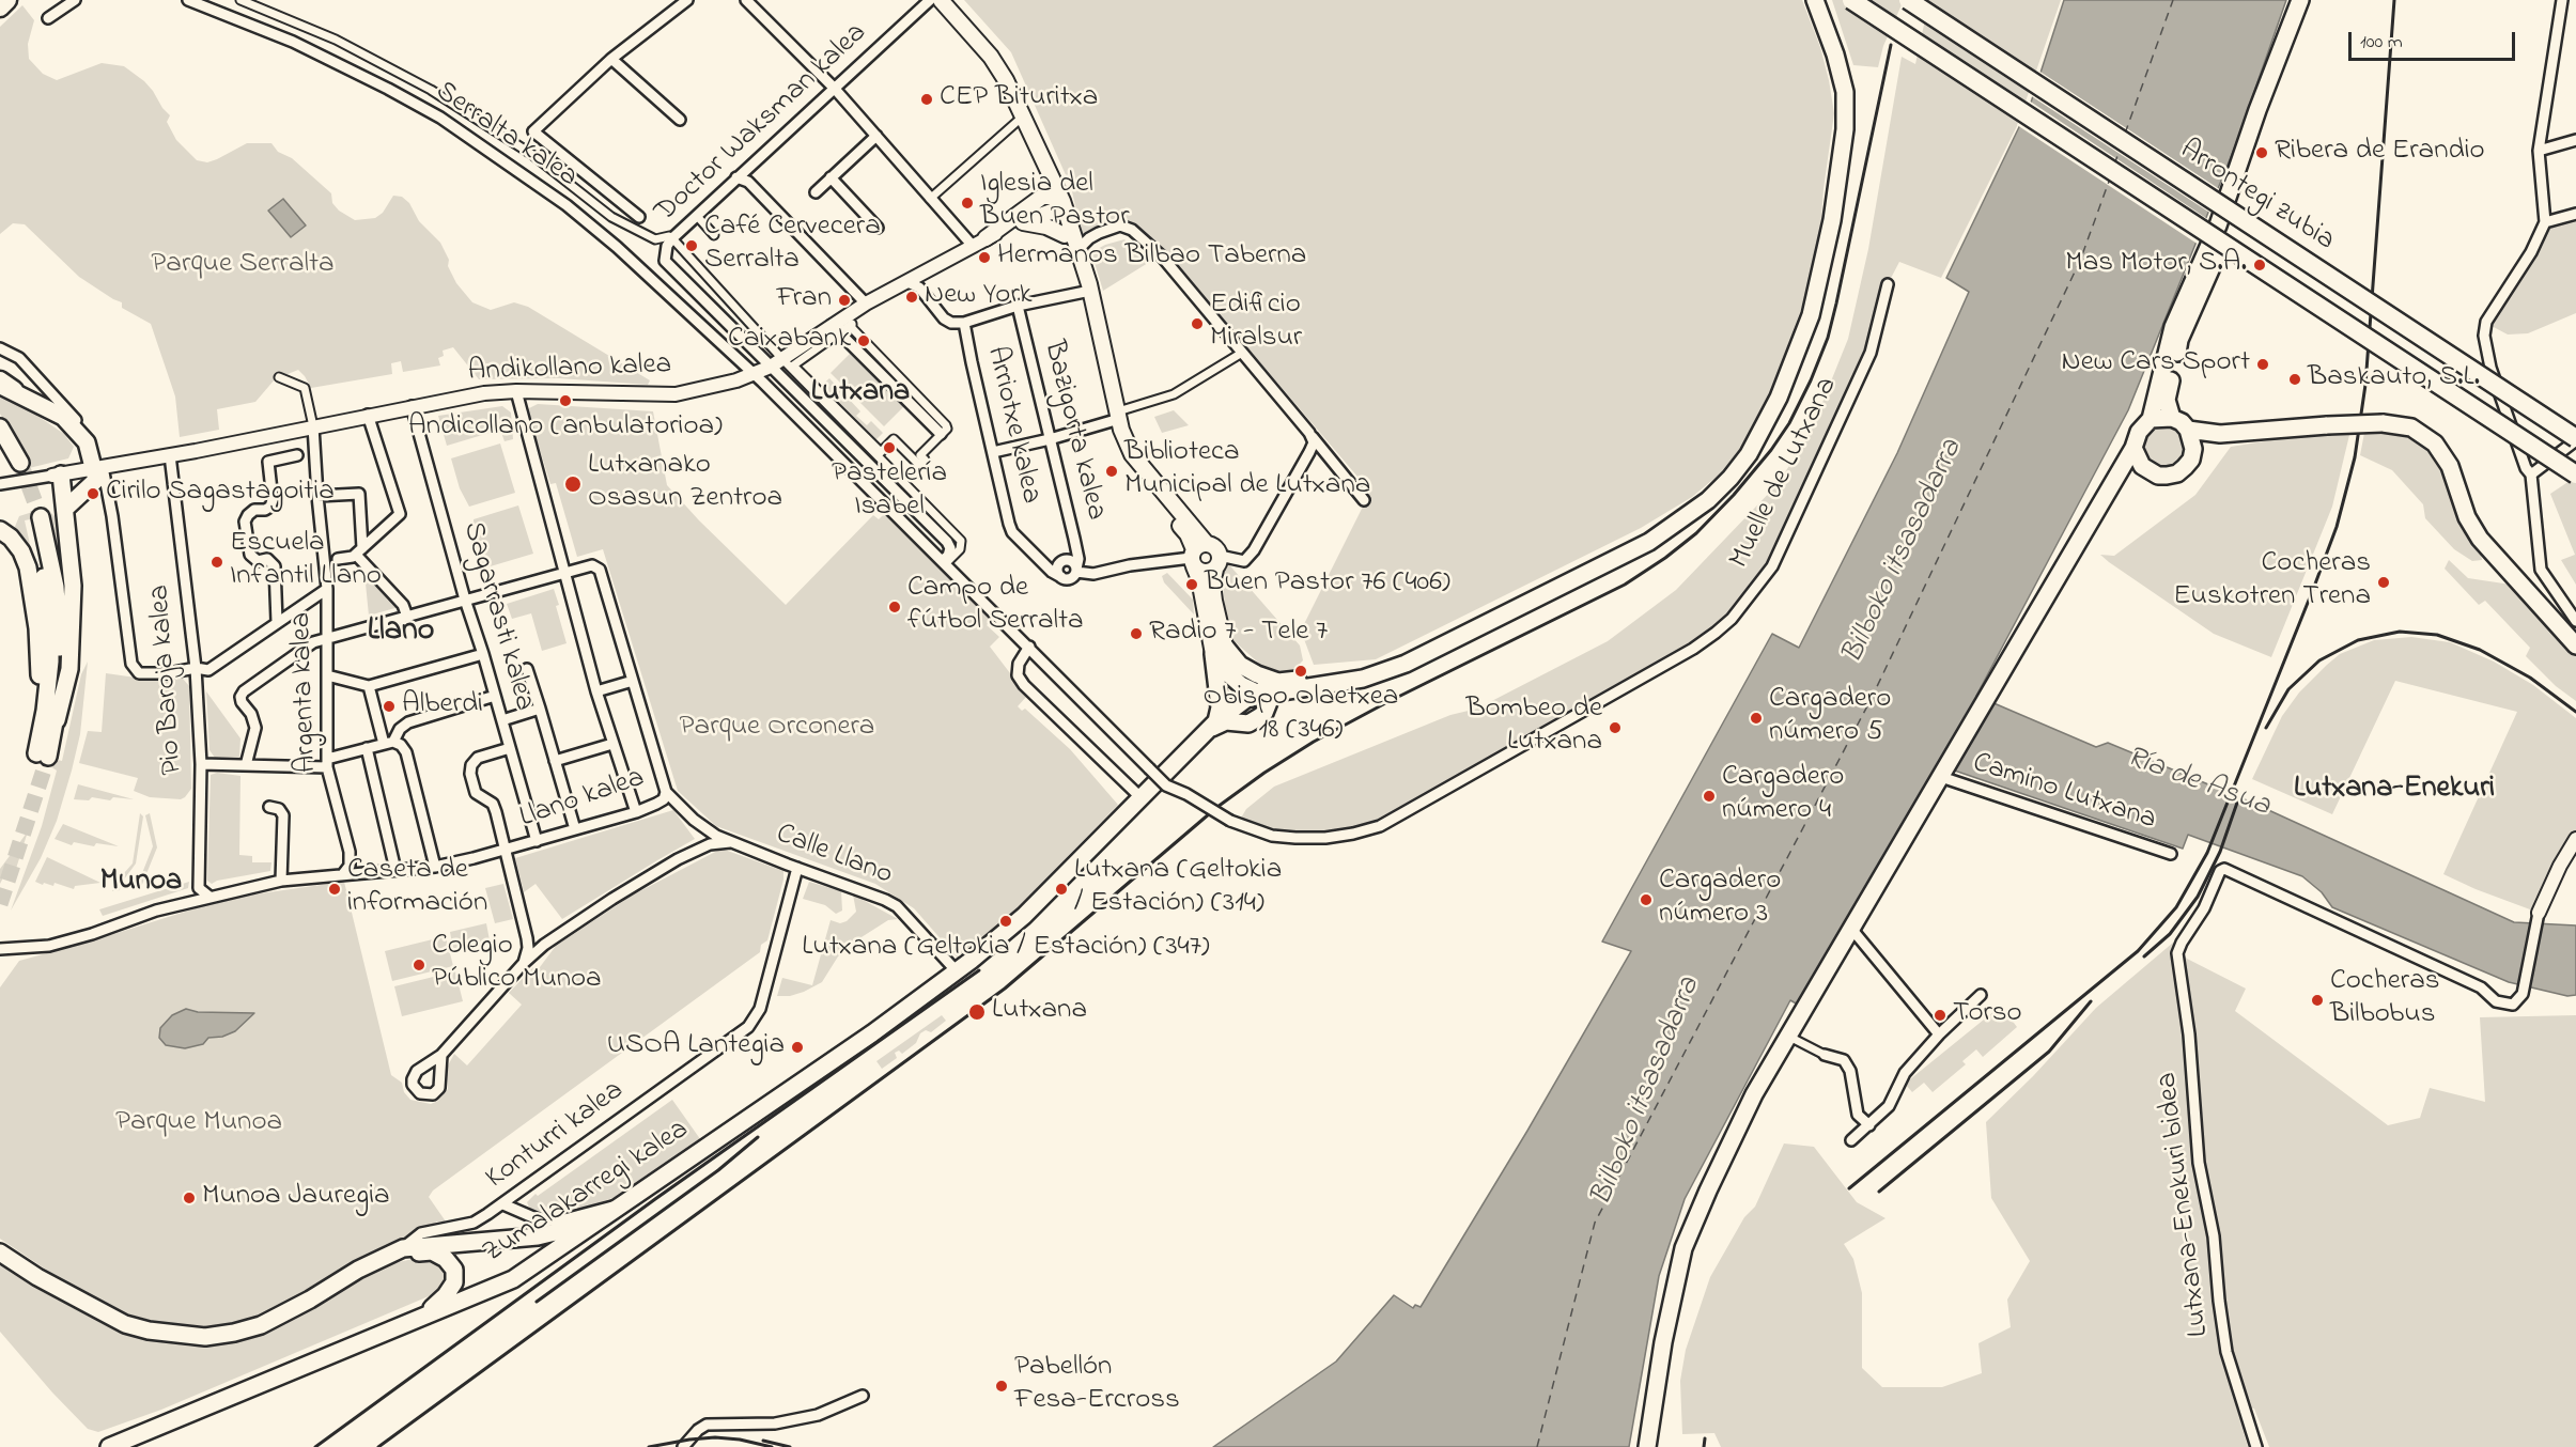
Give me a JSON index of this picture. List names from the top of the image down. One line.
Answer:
{"streets":{"highway":["Arrontegi zubia"],"main road":["Zumalakarregi kalea"],"street":["Doctor Waksman kalea","Serralta kalea","Andikollano kalea","Arriotxe kalea","Bazigorta kalea","Muelle de Lutxana","Sagarrasti kalea","Pio Baroja kalea","Argenta kalea","Camino Lutxana","Llano kalea","Calle Llano","Konturri kalea","Lutxana-Enekuri bidea"]},"crossings":[["Doctor Waksman kalea","Serralta kalea"],["Doctor Waksman kalea","Andikollano kalea"],["Serralta kalea","Andikollano kalea"],["Serralta kalea","Muelle de Lutxana"],["Andikollano kalea","Arriotxe kalea"],["Andikollano kalea","Sagarrasti kalea"],["Andikollano kalea","Pio Baroja kalea"],["Andikollano kalea","Argenta kalea"],["Arriotxe kalea","Bazigorta kalea"],["Sagarrasti kalea","Llano kalea"],["Pio Baroja kalea","Llano kalea"],["Argenta kalea","Llano kalea"],["Llano kalea","Calle Llano"],["Calle Llano","Konturri kalea"],["Calle Llano","Zumalakarregi kalea"]],"districts":["Lutxana","Llano","Lutxana-Enekuri","Munoa"],"water":["Bilboko itsasadarra","Ría de Asua"],"parks":["Parque Serralta","Parque Orconera","Parque Munoa"],"places":["CEP Bituritxa","Ribera de Erandio","Iglesia del Buen Pastor","Café Cervecera Serralta","Hermanos Bilbao Taberna","Mas Motor, S.A.","New York","Fran","Edificio Miralsur","Caixabank","New Cars Sport","Baskauto, S.L.","Andicollano (anbulatorioa)","Pastelería Isabel","Biblioteca Municipal de Lutxana","Lutxanako Osasun Zentroa","Cirilo Sagastagoitia","Escuela Infantil Llano","Cocheras Euskotren Trena","Buen Pastor 76 (406)","Campo de fútbol Serralta","Radio 7 - Tele 7","Obispo Olaetxea 18 (346)","Alberdi","Cargadero número 5","Bombeo de Lutxana","Cargadero número 4","Caseta de información","Lutxana (Geltokia / Estación) (314)","Cargadero número 3","Lutxana (Geltokia / Estación) (347)","Colegio Público Munoa","Cocheras Bilbobus","Lutxana","Torso","USOA Lantegia","Munoa Jauregia","Pabellón Fesa-Ercross"],"scale_bar":"100 m"}
